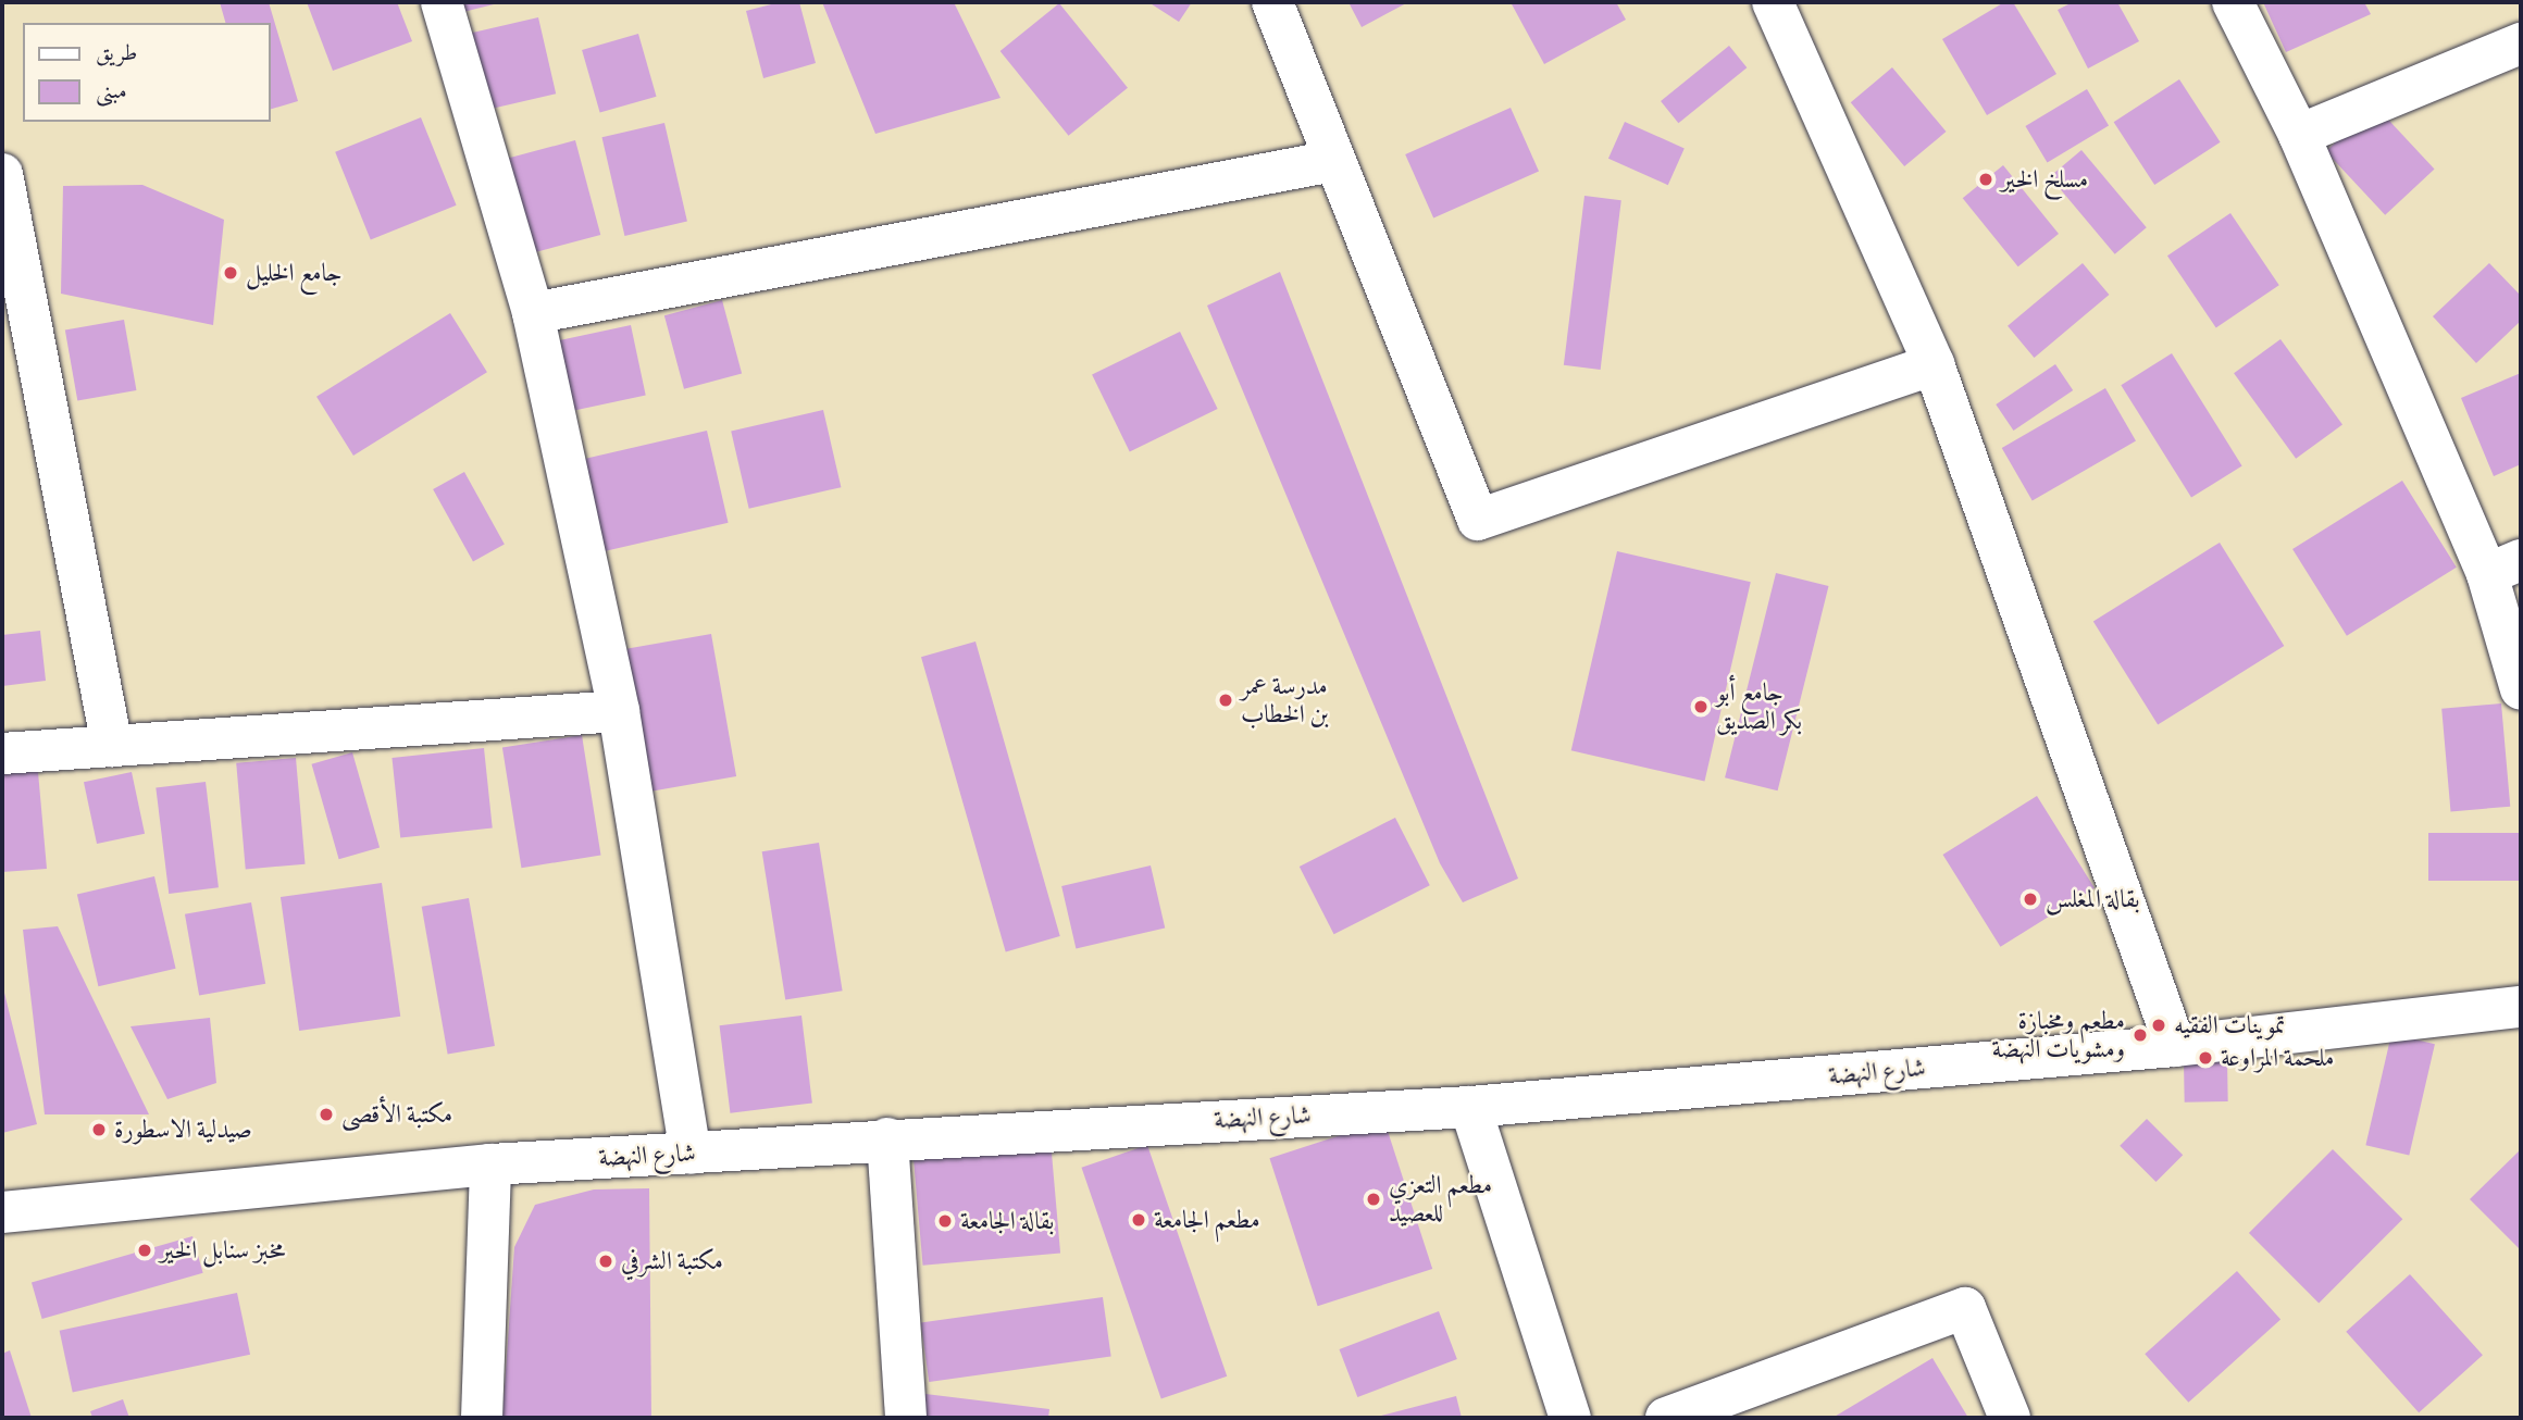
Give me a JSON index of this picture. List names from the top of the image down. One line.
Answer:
{"streets":{"street":["شارع النهضة"]},"places":["مسلخ الخير","جامع الخليل","مدرسة عمر بن الخطاب","جامع أبو بكر الصديق","بقالة المغلس","تموينات الفقيه","مطعم ومخبازة ومشويات النهضة","ملحمة المراوعة","مكتبة الأقصى","صيدلية الاسطورة","مطعم التعزي للعصيد","مطعم الجامعة","بقالة الجامعة","مخبز سنابل الخير","مكتبة الشرفي"],"legend":["طريق","مبنى"]}
